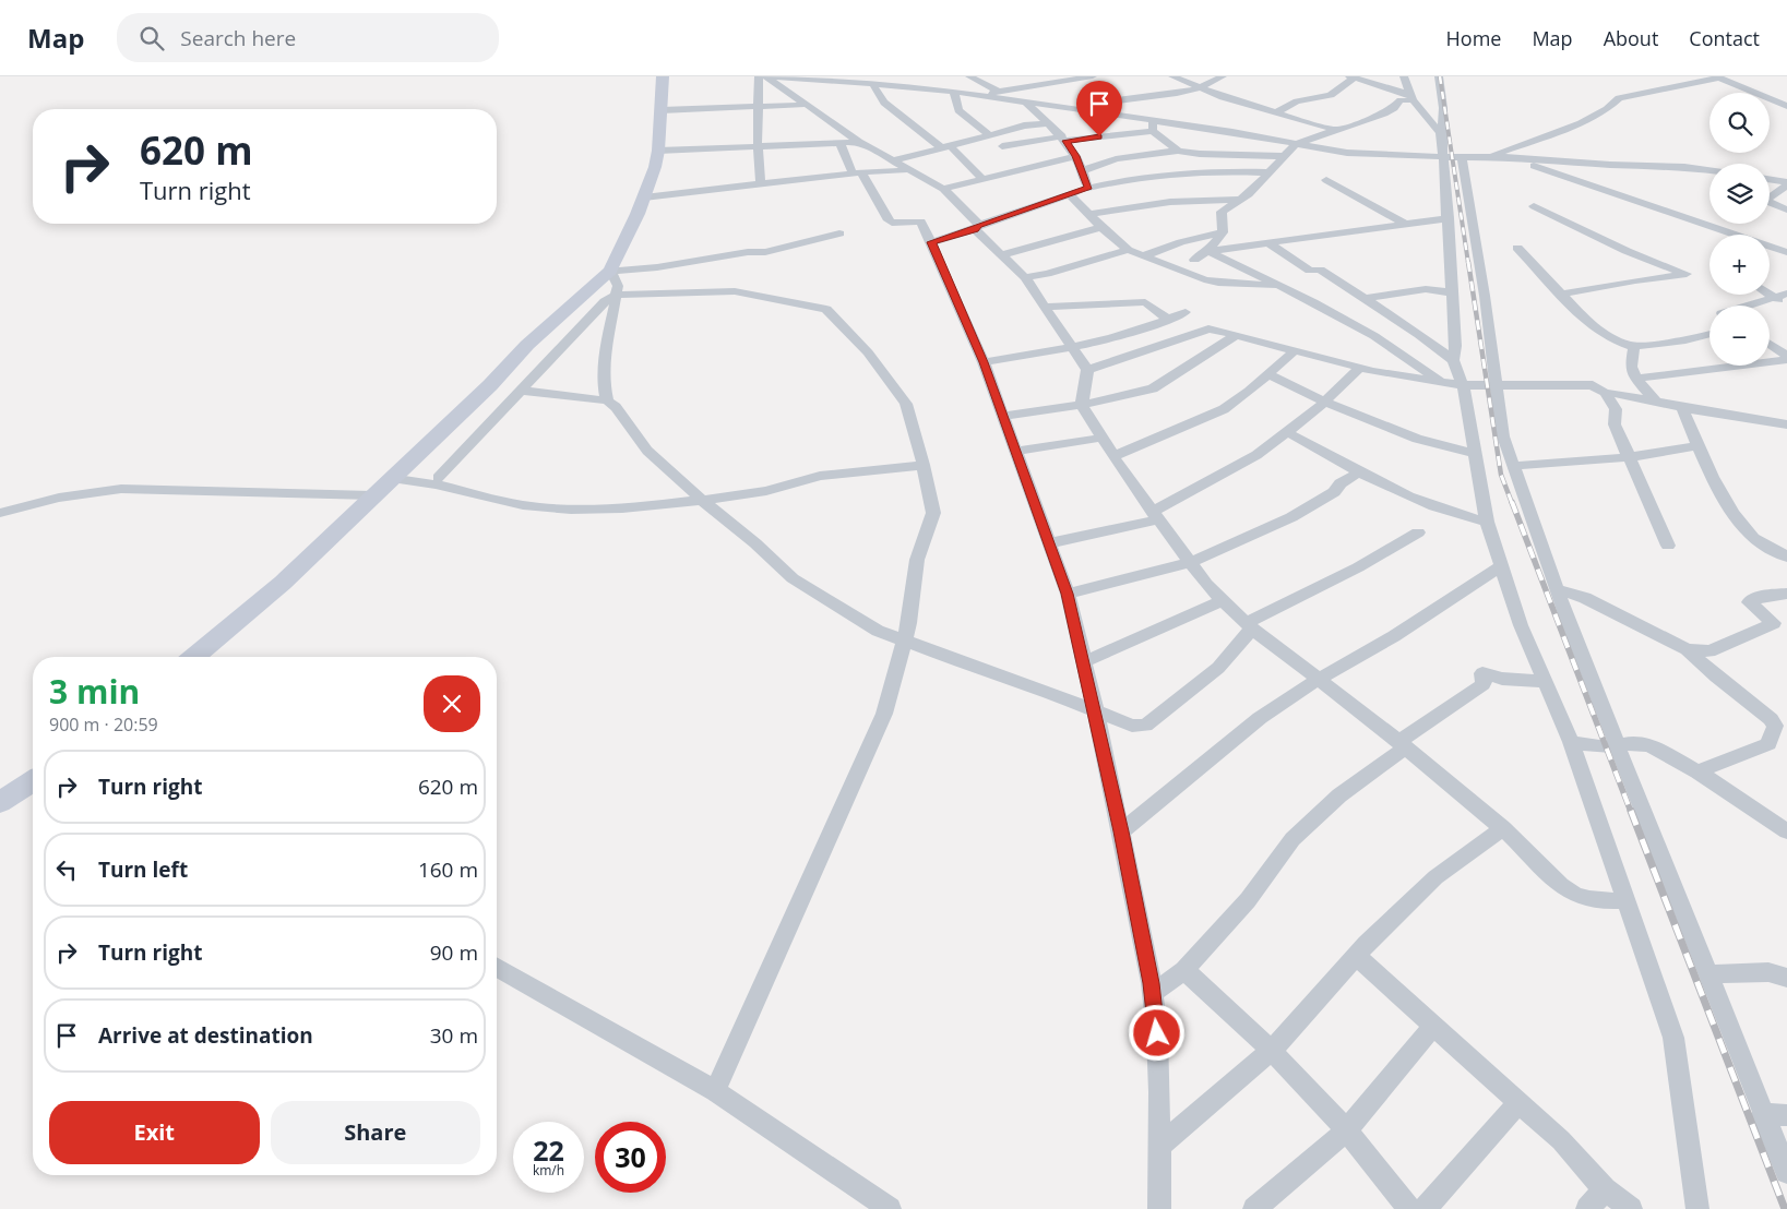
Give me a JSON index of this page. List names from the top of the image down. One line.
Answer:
{"page":{"header":"Map","search":"Search here","nav":["Home","Map","About","Contact"],"map_buttons":["+","−"],"turn":["620 m","Turn right"],"heading":["3 min","900 m · 20:59"],"list":[{"name":"Turn right","value":"620 m"},{"name":"Turn left","value":"160 m"},{"name":"Turn right","value":"90 m"},{"name":"Arrive at destination","value":"30 m"}],"buttons":["Exit","Share"],"speed":"22 km/h","limit":"30"}}
